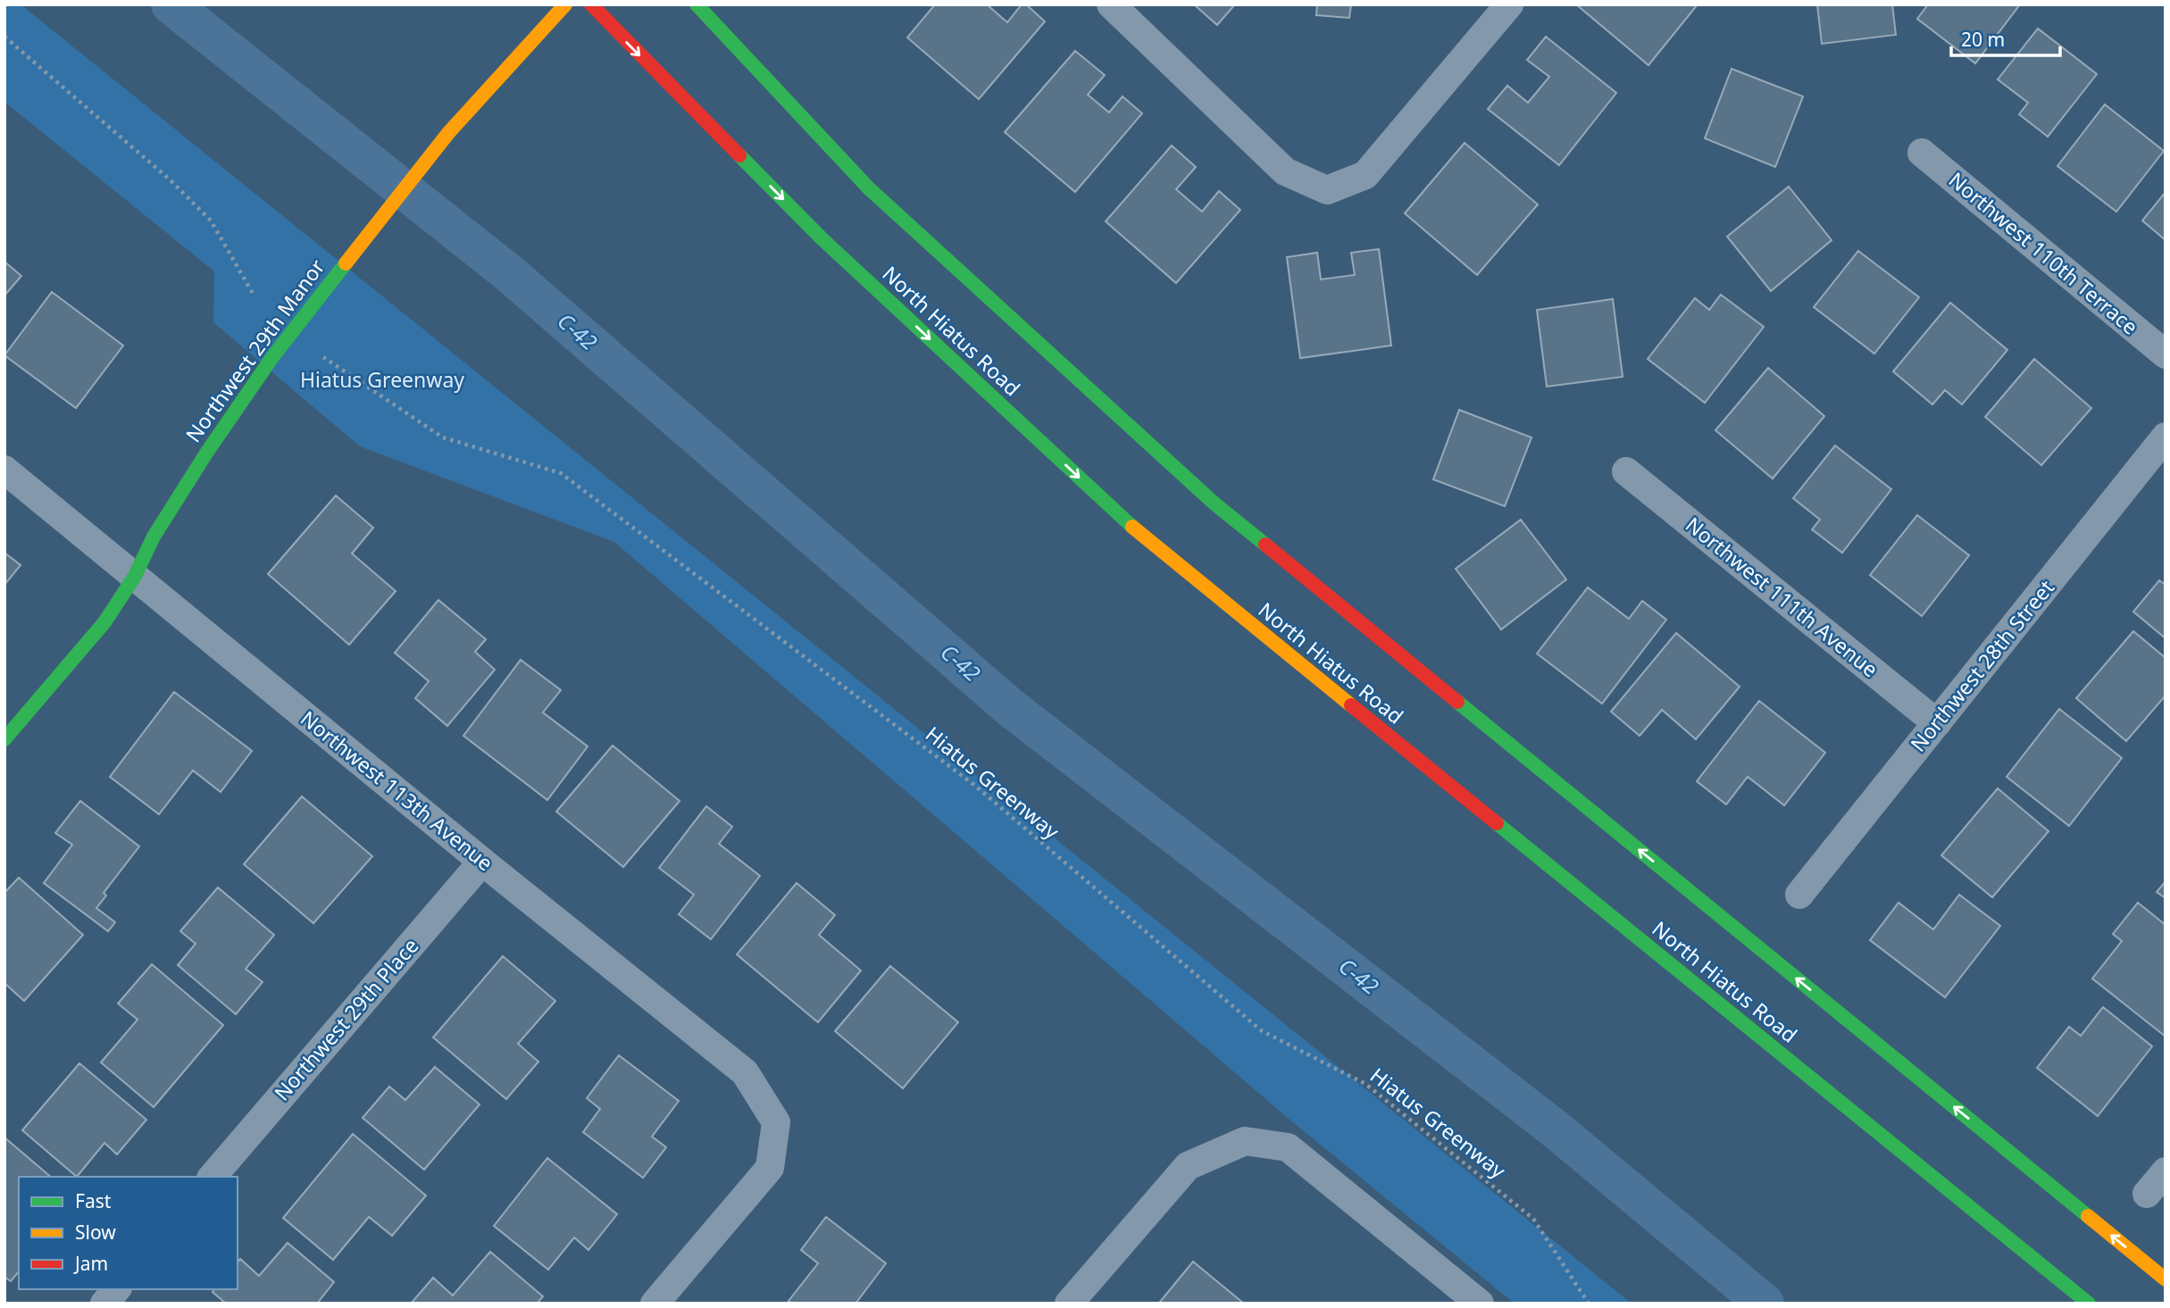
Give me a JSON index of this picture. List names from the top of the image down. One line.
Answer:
{"streets":{"main road":["North Hiatus Road","Northwest 29th Manor"],"street":["Northwest 110th Terrace","Northwest 111th Avenue","Northwest 28th Street","Northwest 113th Avenue","Northwest 29th Place"],"path":["Hiatus Greenway"]},"crossings":[["Northwest 29th Manor","Northwest 113th Avenue"],["Northwest 111th Avenue","Northwest 28th Street"],["Northwest 113th Avenue","Northwest 29th Place"]],"water":["C-42"],"parks":["Hiatus Greenway"],"legend":["Fast","Slow","Jam"],"scale_bar":"20 m"}
